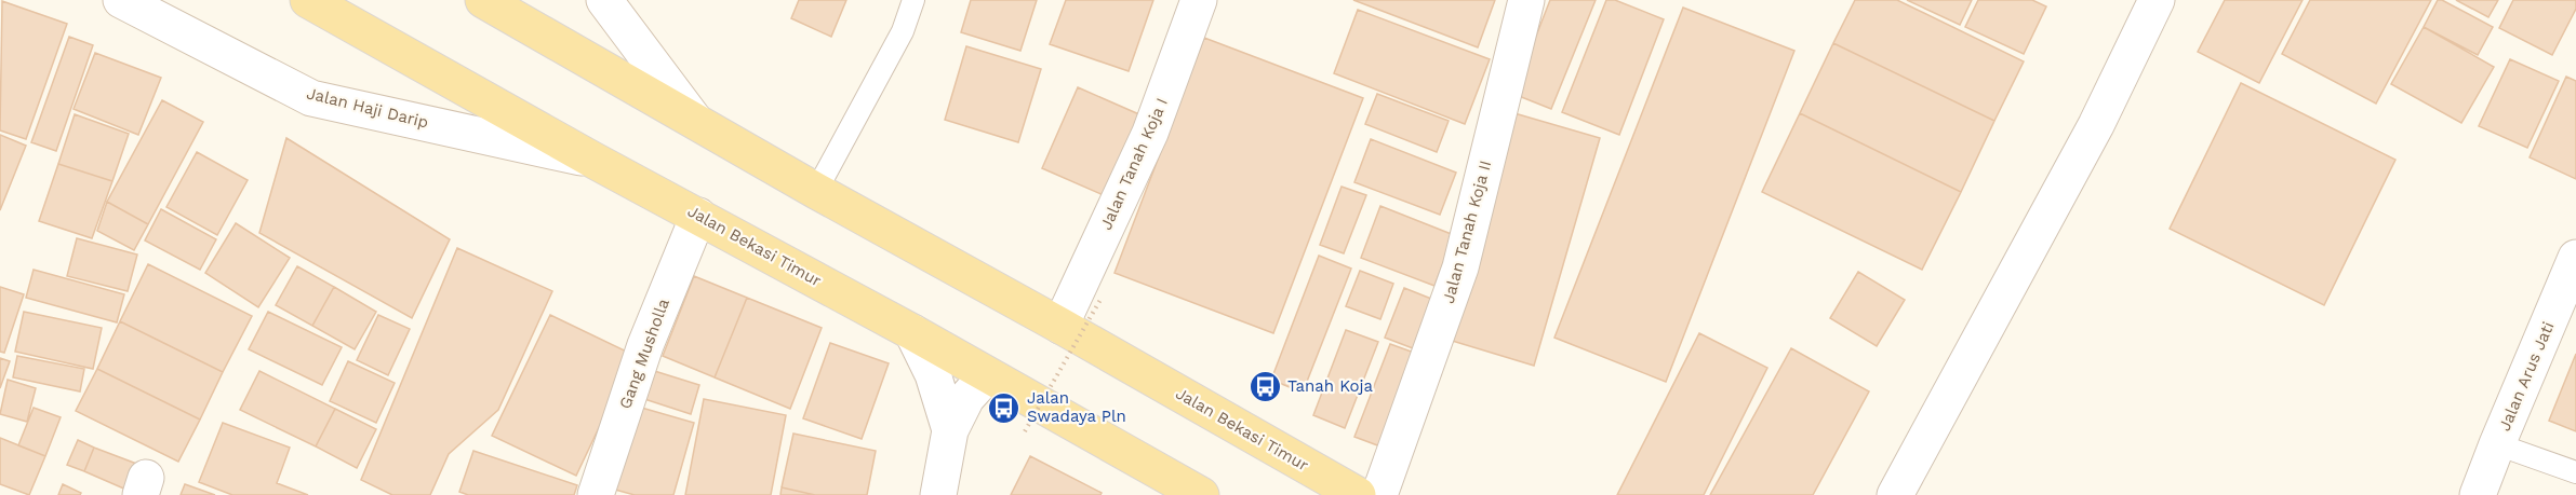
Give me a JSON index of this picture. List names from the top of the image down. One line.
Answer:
{"streets":{"main road":["Jalan Bekasi Timur"],"street":["Jalan Haji Darip","Jalan Tanah Koja I","Jalan Tanah Koja II","Gang Musholla","Jalan Arus Jati"]},"crossings":[["Jalan Haji Darip","Jalan Bekasi Timur"],["Jalan Tanah Koja I","Jalan Bekasi Timur"],["Jalan Bekasi Timur","Gang Musholla"]],"places":{"bus stop":["Tanah Koja","Jalan Swadaya Pln"]}}
